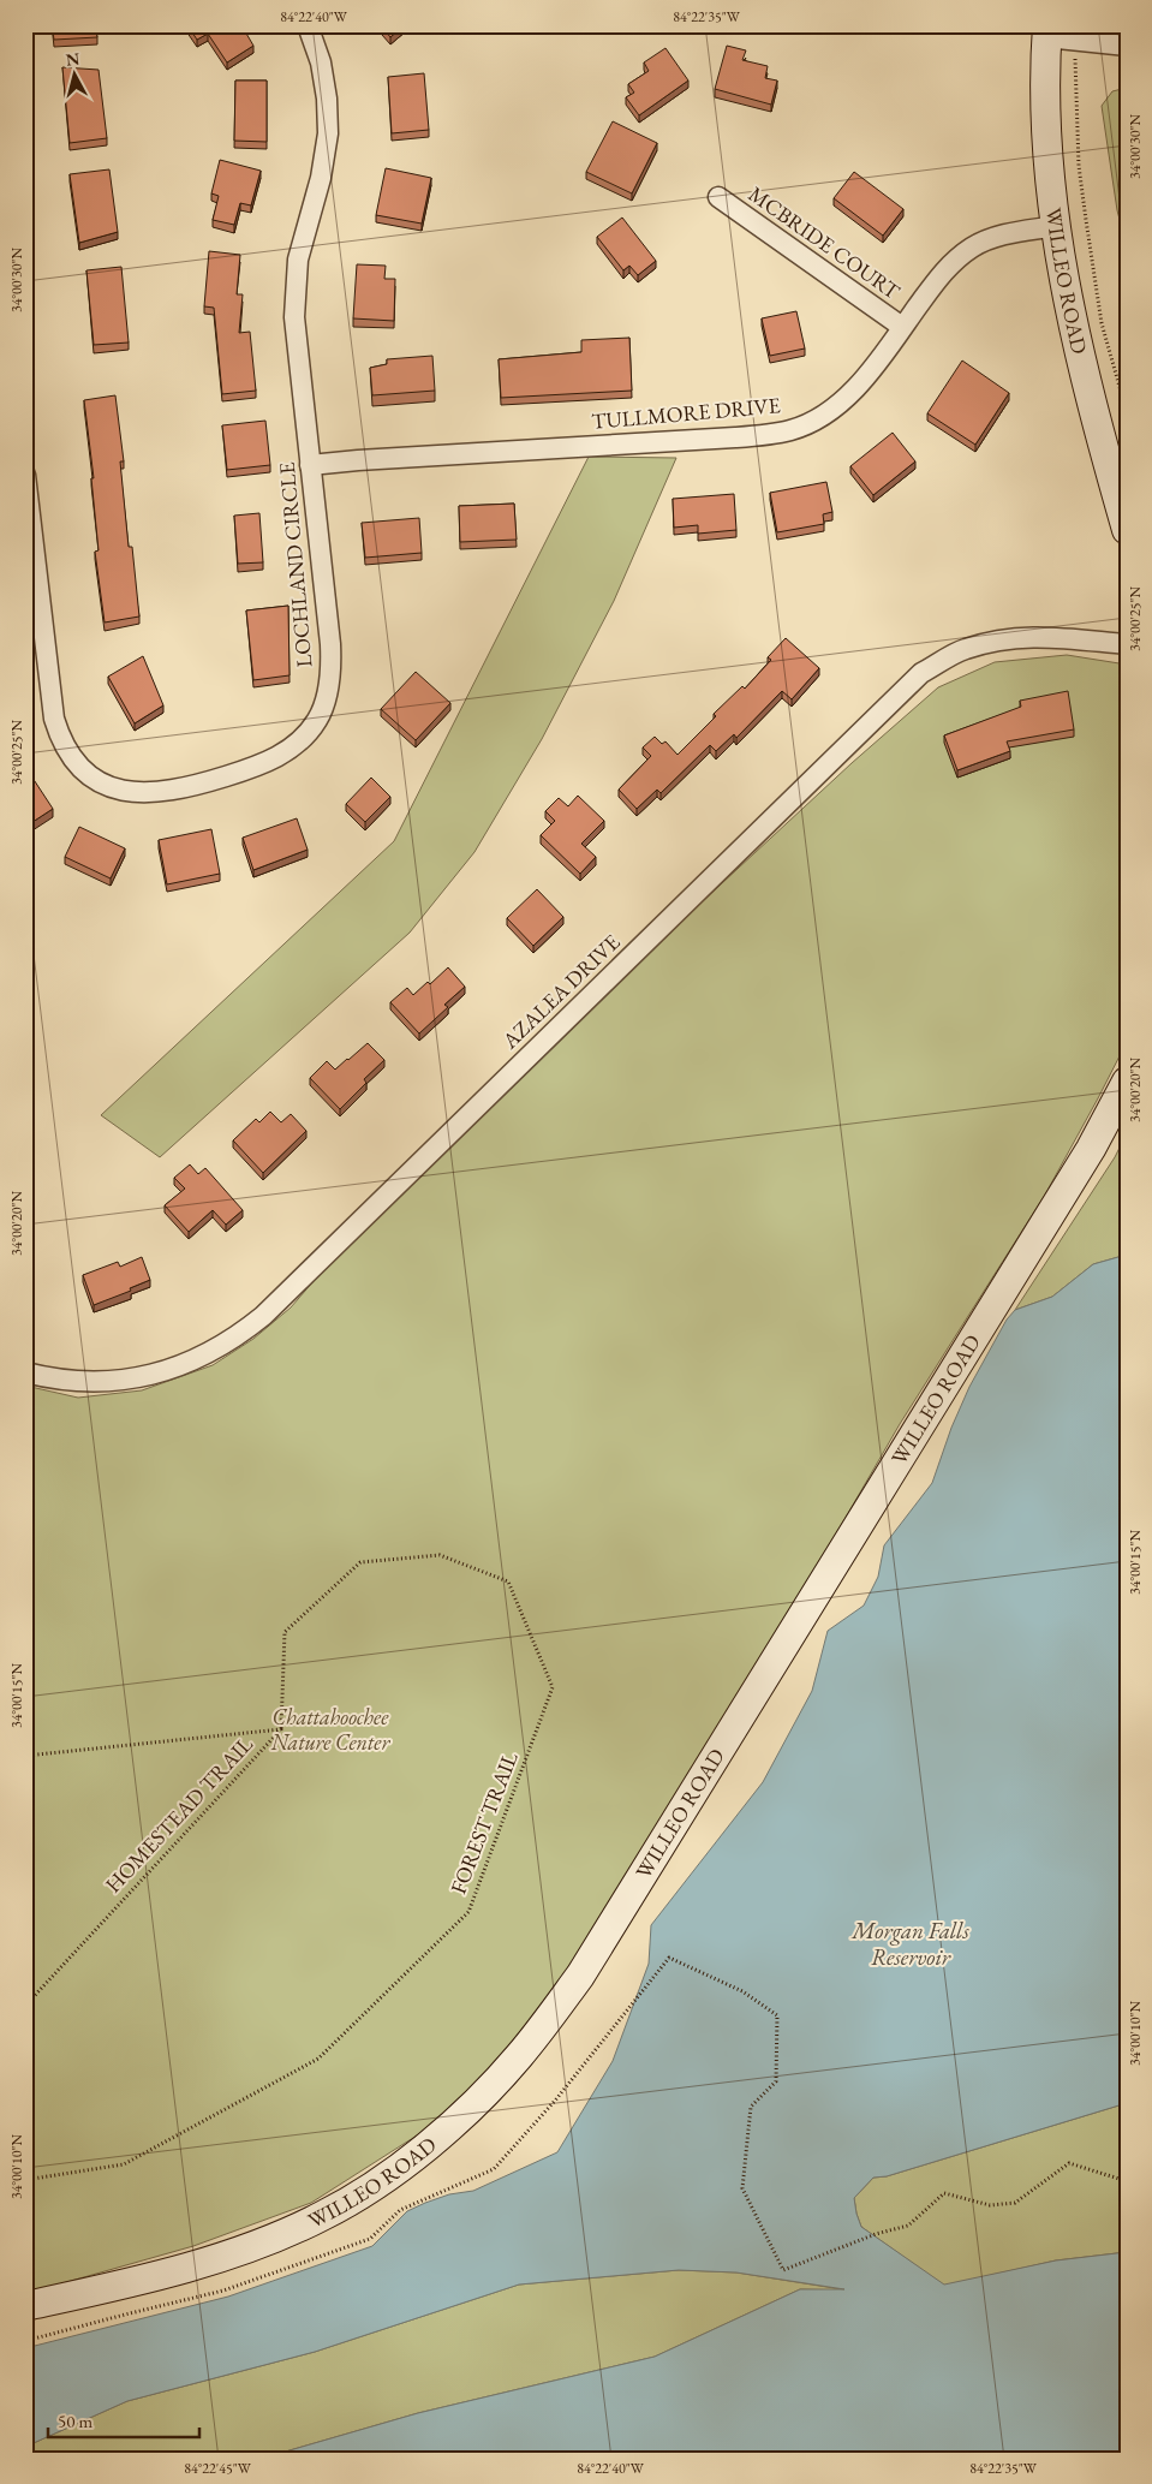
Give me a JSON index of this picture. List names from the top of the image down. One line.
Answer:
{"streets":{"street":["MCBRIDE COURT","WILLEO ROAD","TULLMORE DRIVE","LOCHLAND CIRCLE","AZALEA DRIVE"],"path":["HOMESTEAD TRAIL","FOREST TRAIL"]},"crossings":[["MCBRIDE COURT","TULLMORE DRIVE"],["WILLEO ROAD","TULLMORE DRIVE"],["TULLMORE DRIVE","LOCHLAND CIRCLE"],["HOMESTEAD TRAIL","FOREST TRAIL"]],"water":["Morgan Falls Reservoir"],"parks":["Chattahoochee Nature Center"],"scale_bar":"50 m","north":"top","coordinates":["84°22'40\"W","84°22'35\"W","34°00'30\"N","34°00'25\"N","34°00'20\"N","34°00'15\"N","34°00'10\"N","84°22'45\"W"]}
